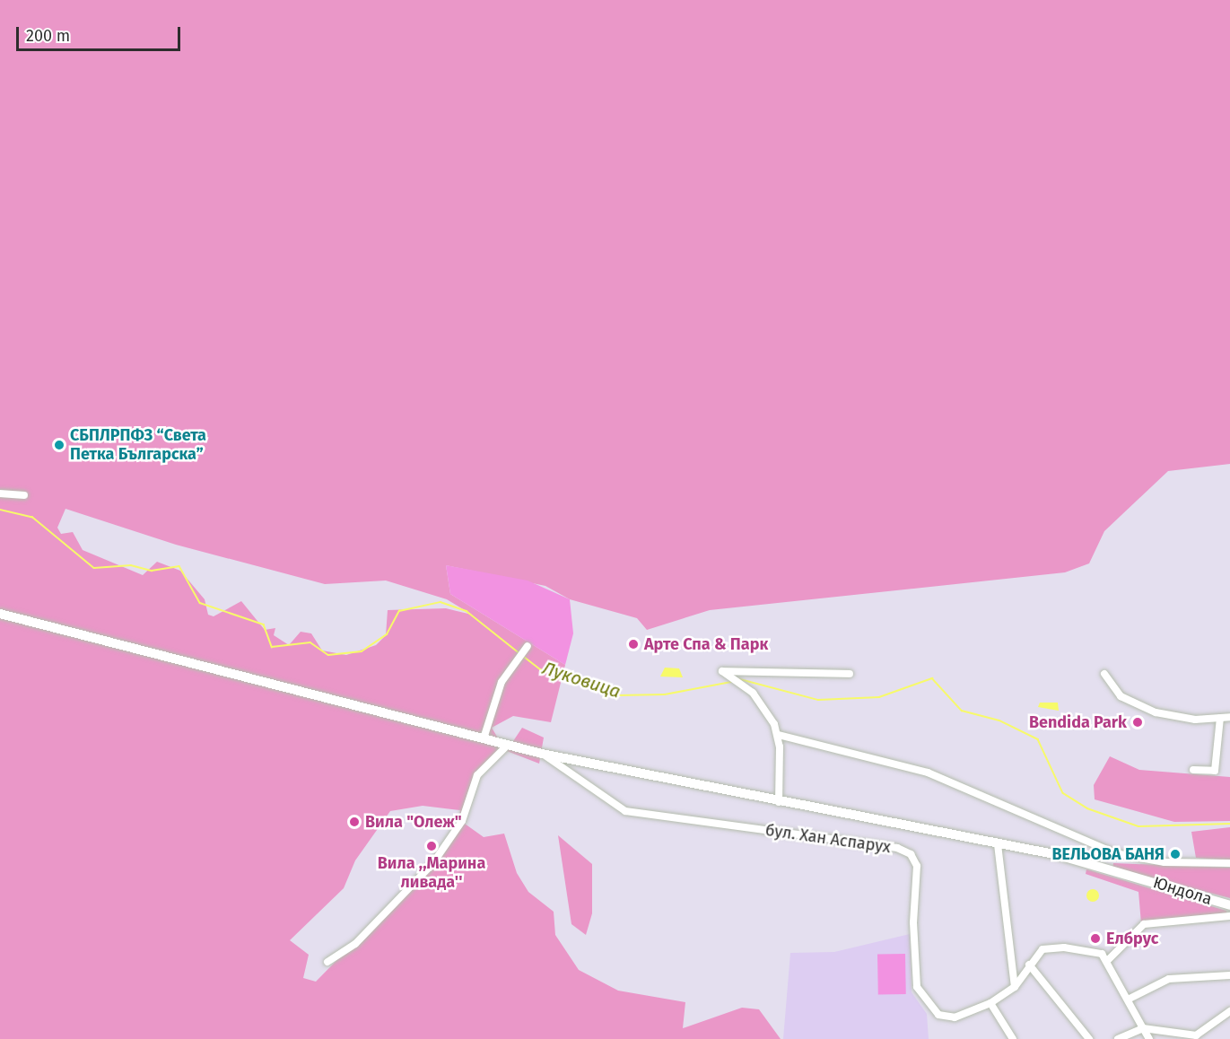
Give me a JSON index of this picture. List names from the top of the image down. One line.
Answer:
{"streets":{"main road":["Юндола"],"street":["бул. Хан Аспарух"]},"crossings":[["бул. Хан Аспарух","Юндола"]],"water":["Луковица"],"places":["СБПЛРПФЗ “Света Петка Българска”","Арте Спа & Парк","Bendida Park","Вила \"Олеж\"","Вила ,,Марина ливада''","ВЕЛЬОВА БАНЯ","Елбрус"],"scale_bar":"200 m"}
